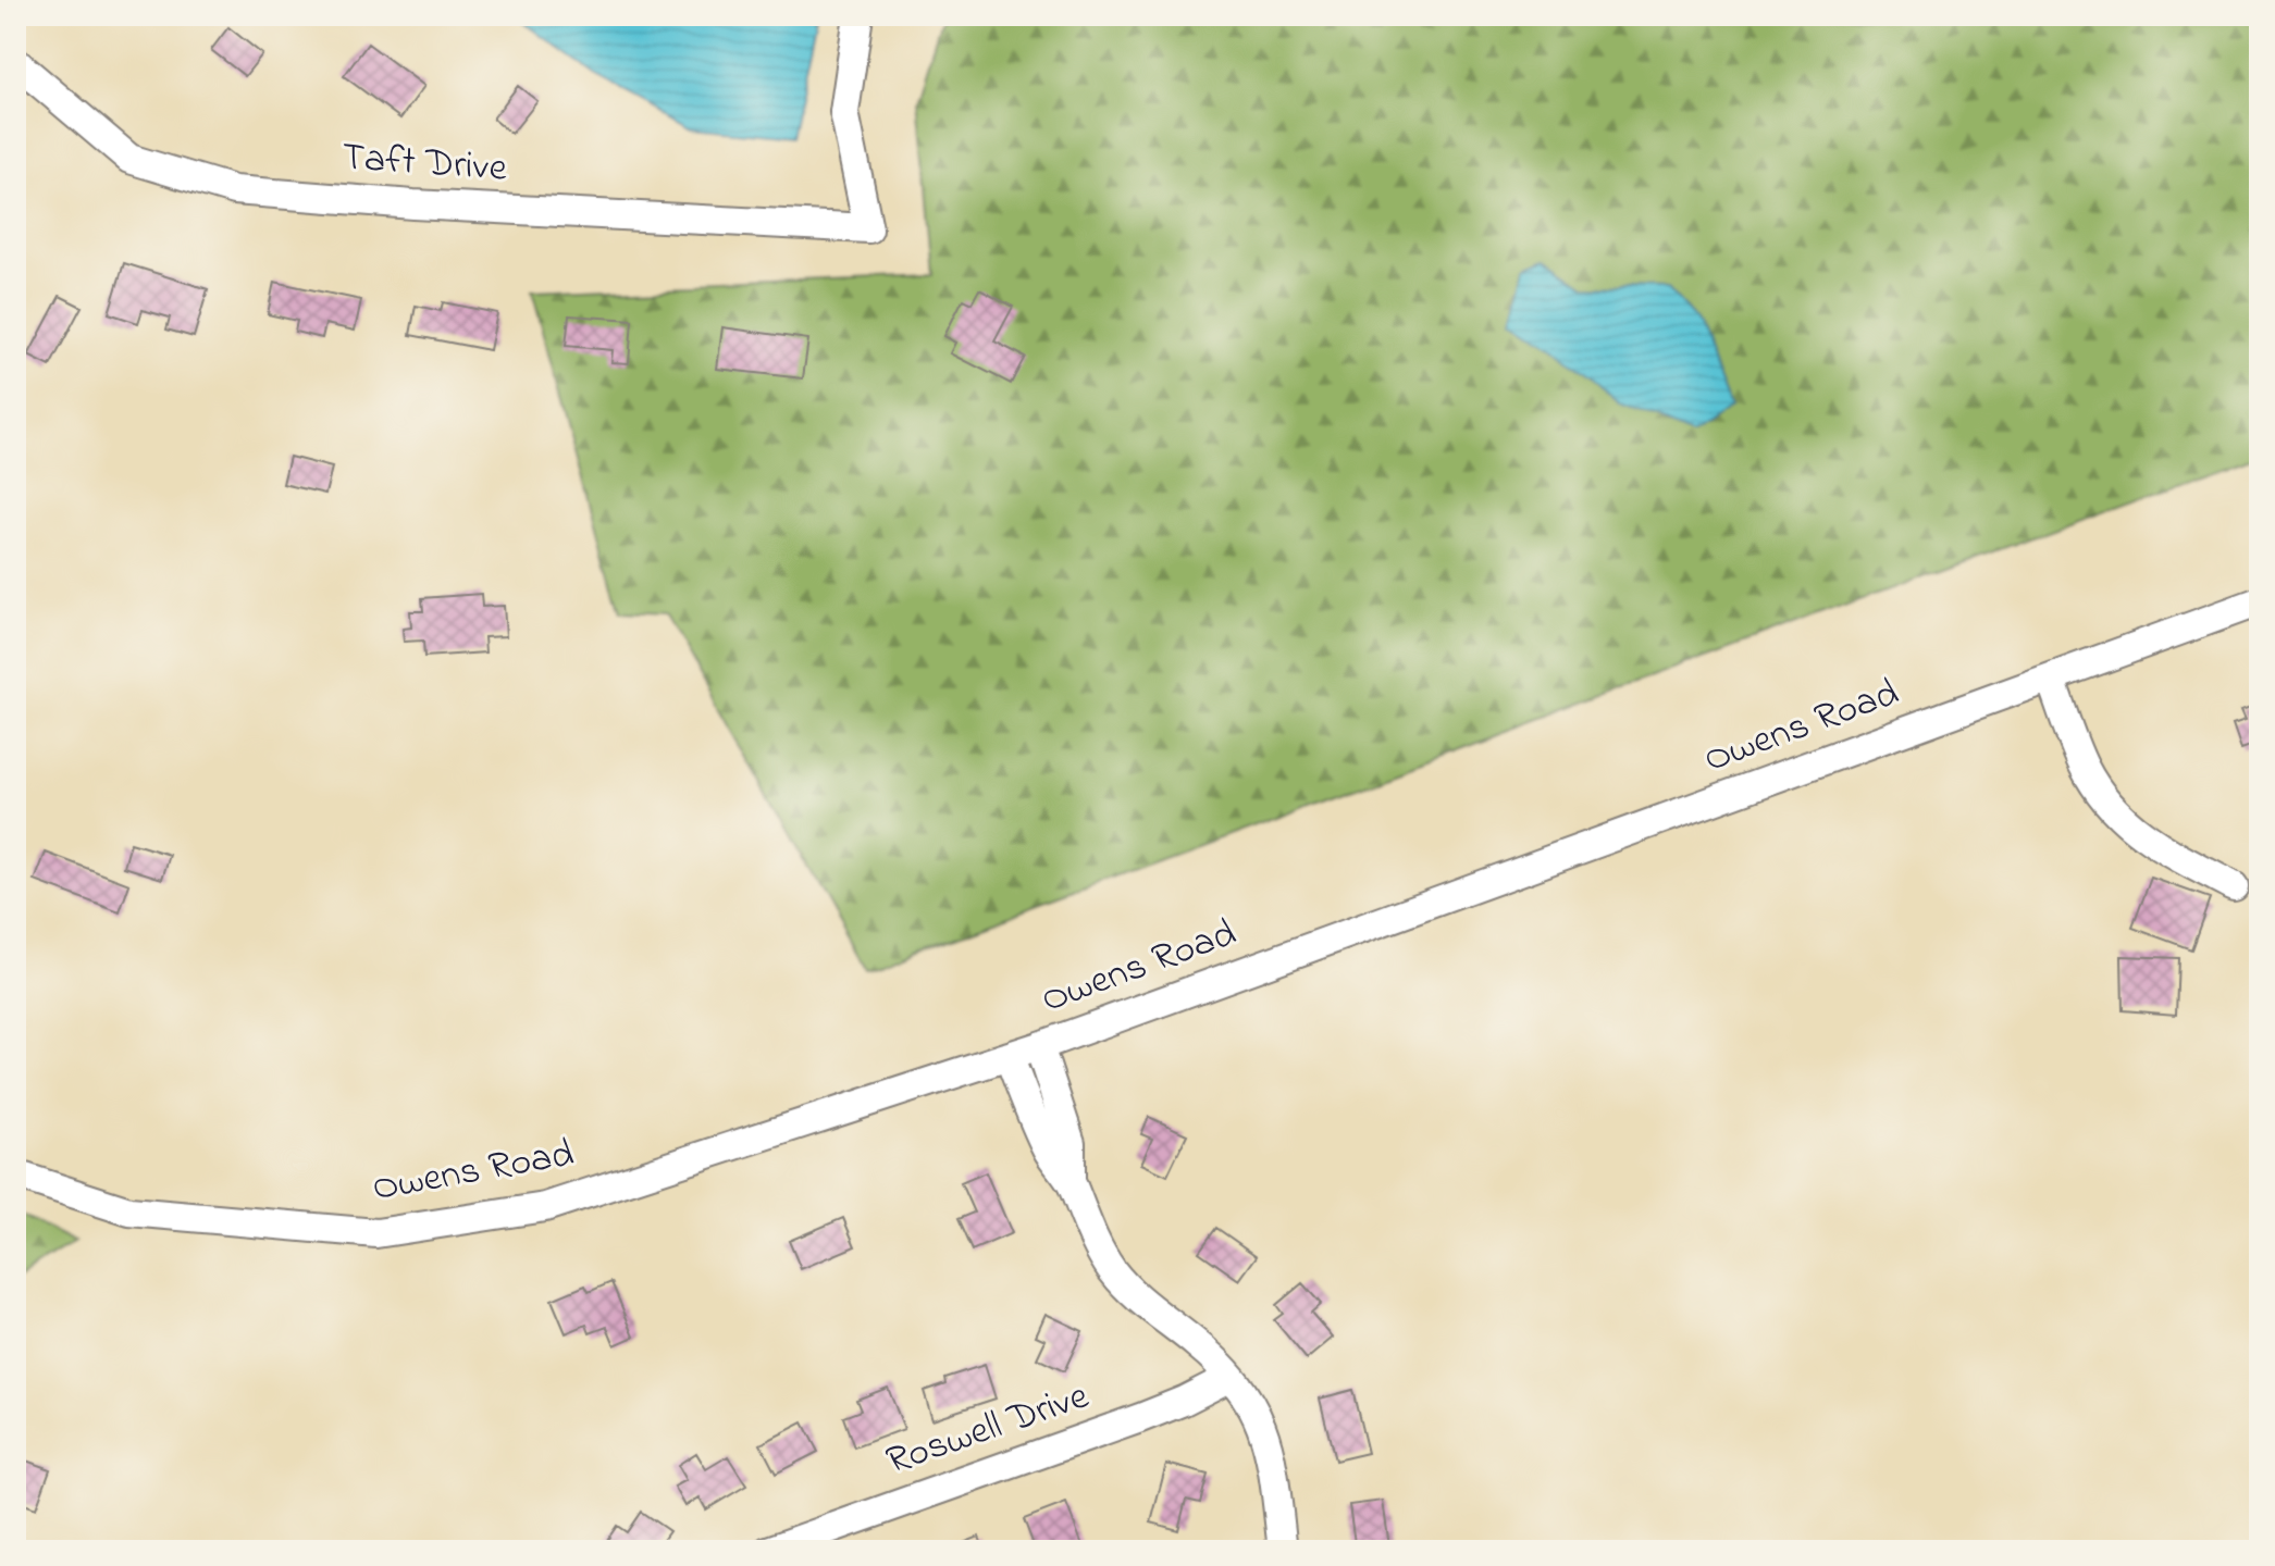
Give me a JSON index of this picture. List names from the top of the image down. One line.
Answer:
{"streets":{"street":["Taft Drive","Owens Road","Roswell Drive"]}}
